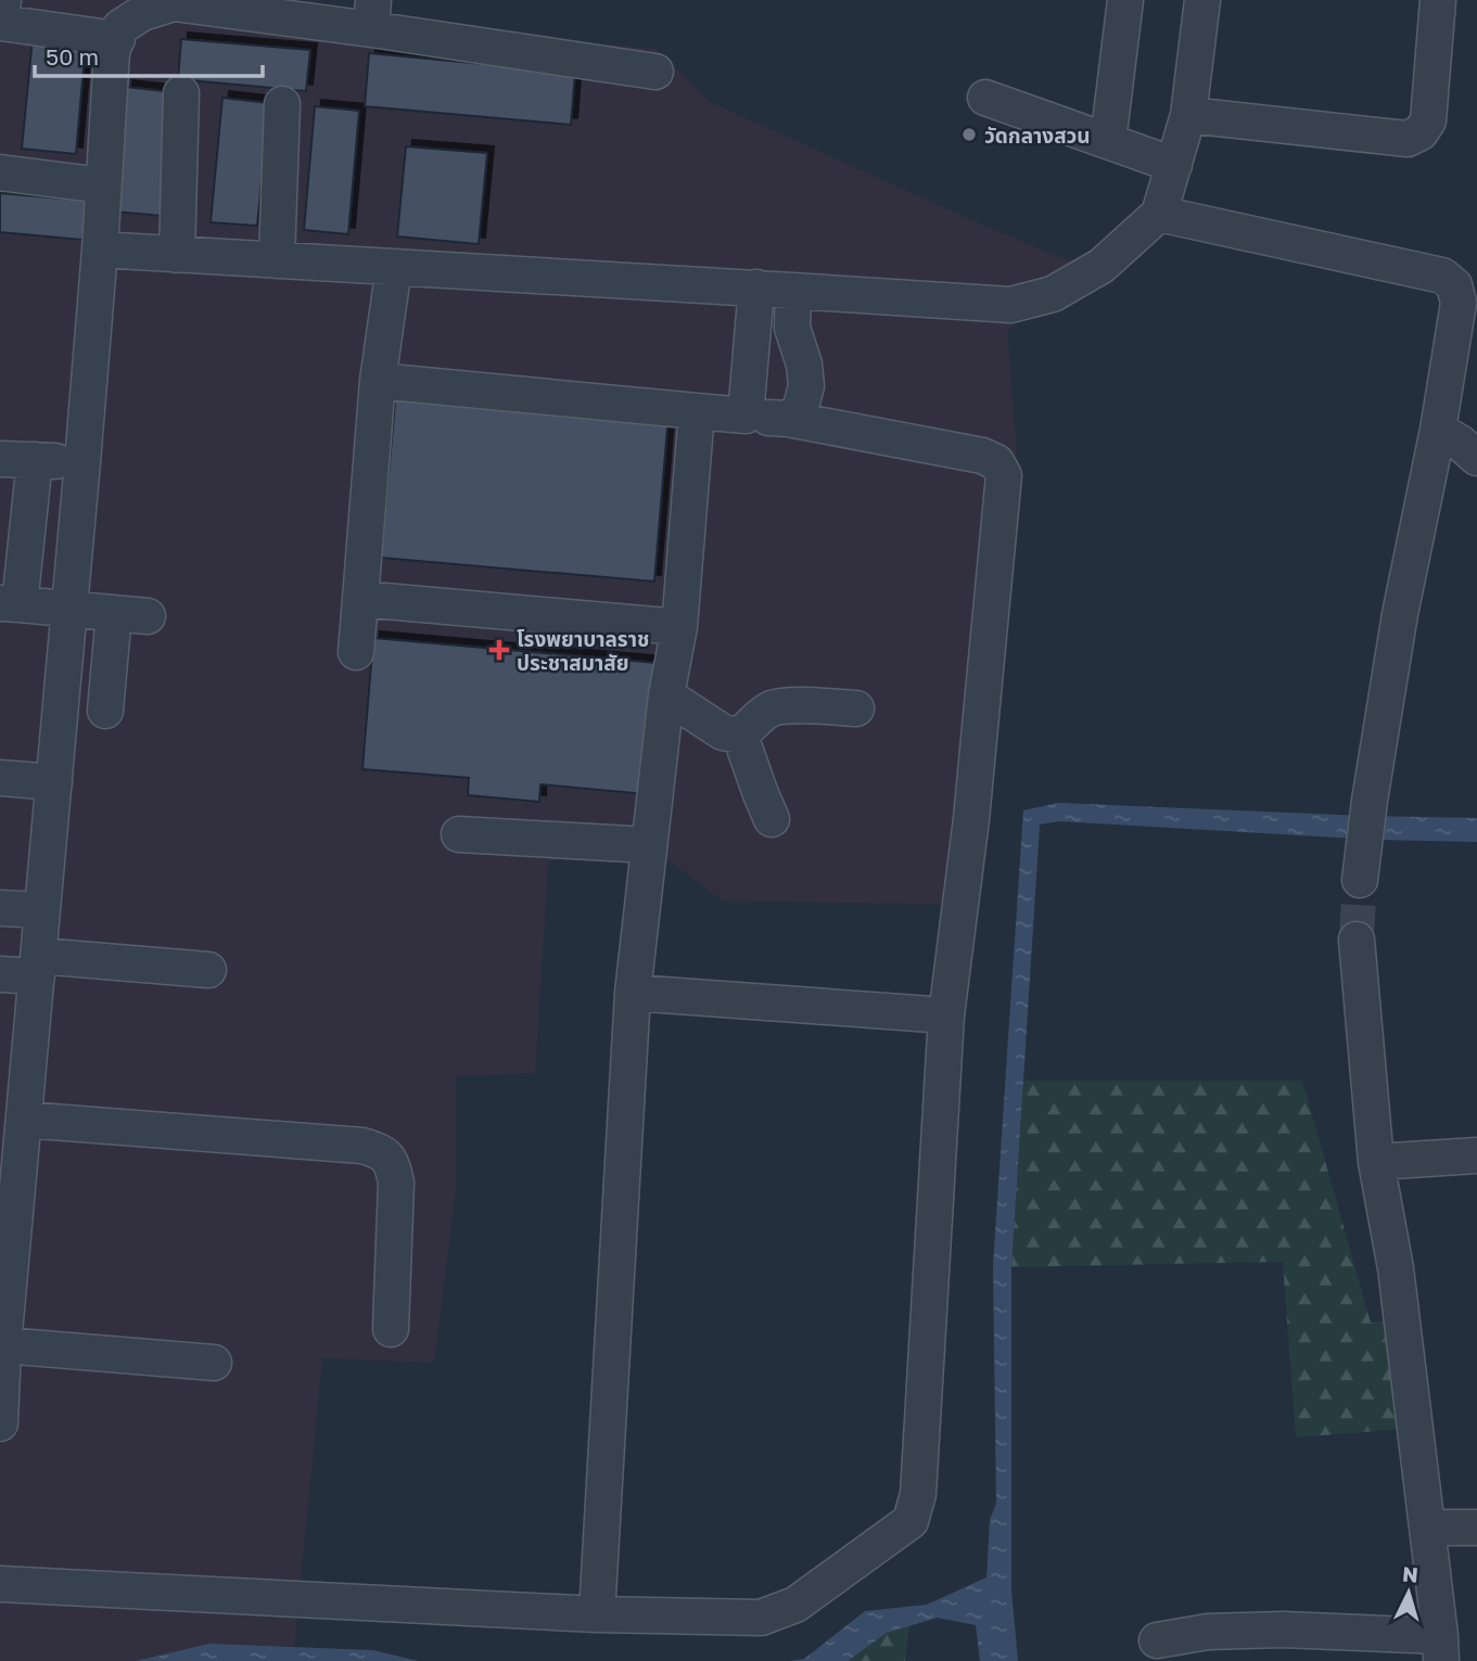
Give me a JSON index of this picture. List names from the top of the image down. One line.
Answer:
{"places":{"other":["วัดกลางสวน"],"health":["โรงพยาบาลราช ประชาสมาสัย"]},"scale_bar":"50 m","north":"top"}
